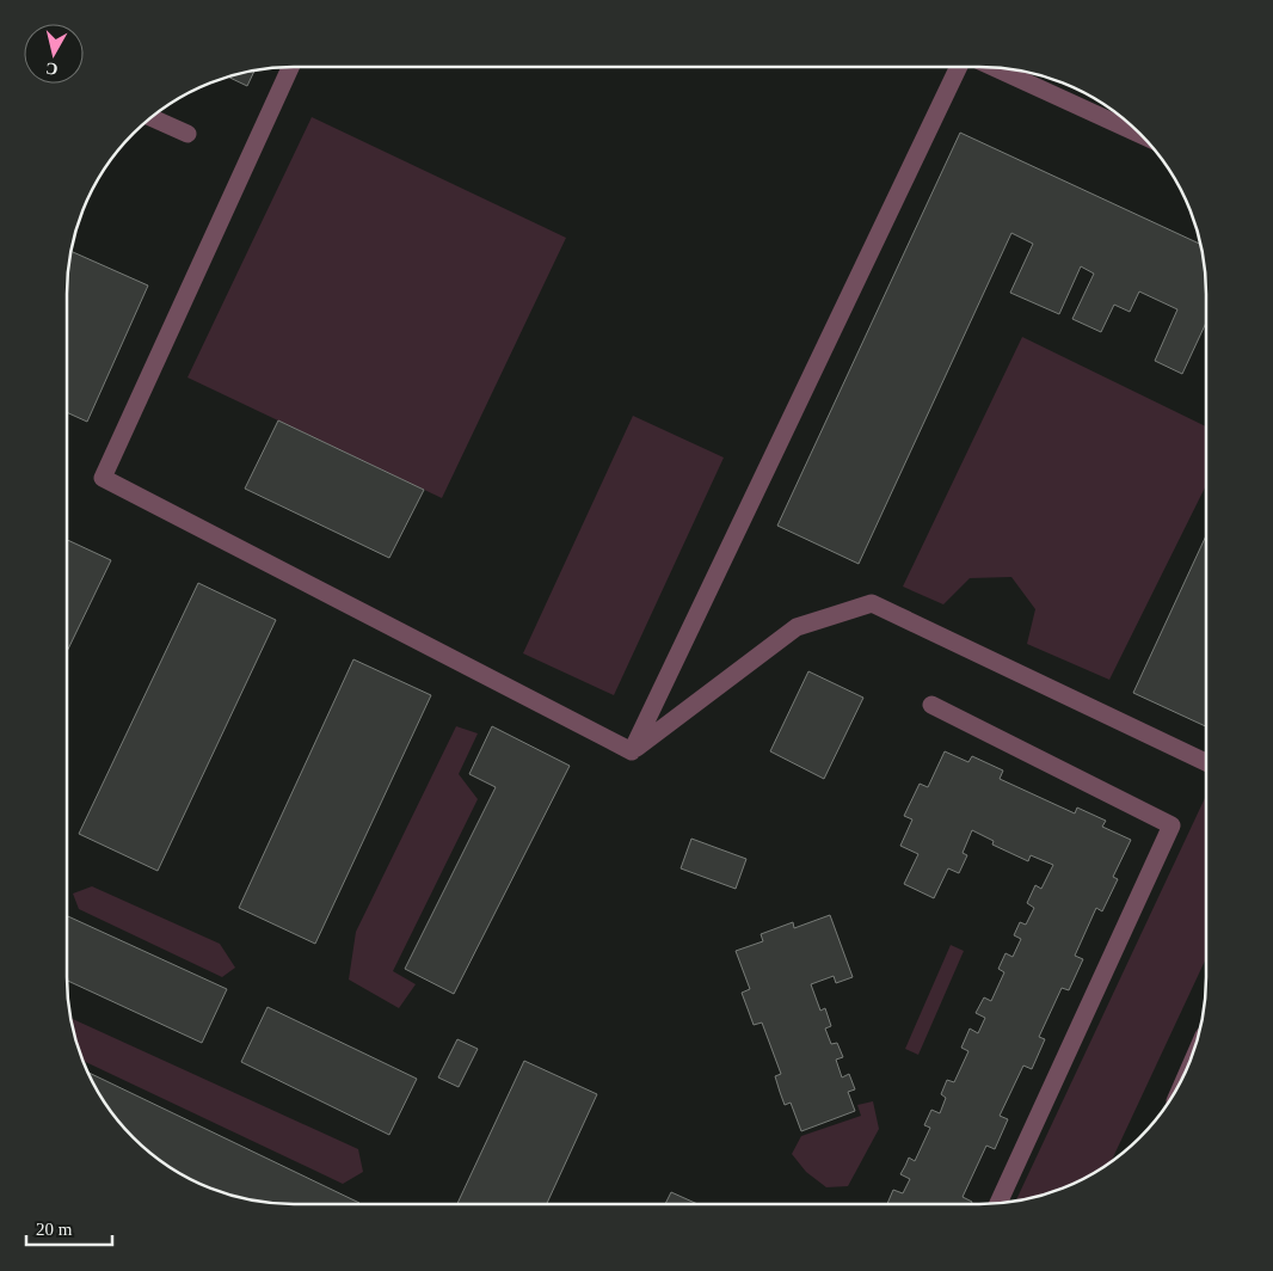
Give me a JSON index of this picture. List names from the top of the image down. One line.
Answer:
{"scale_bar":"20 m","north":"bottom"}
